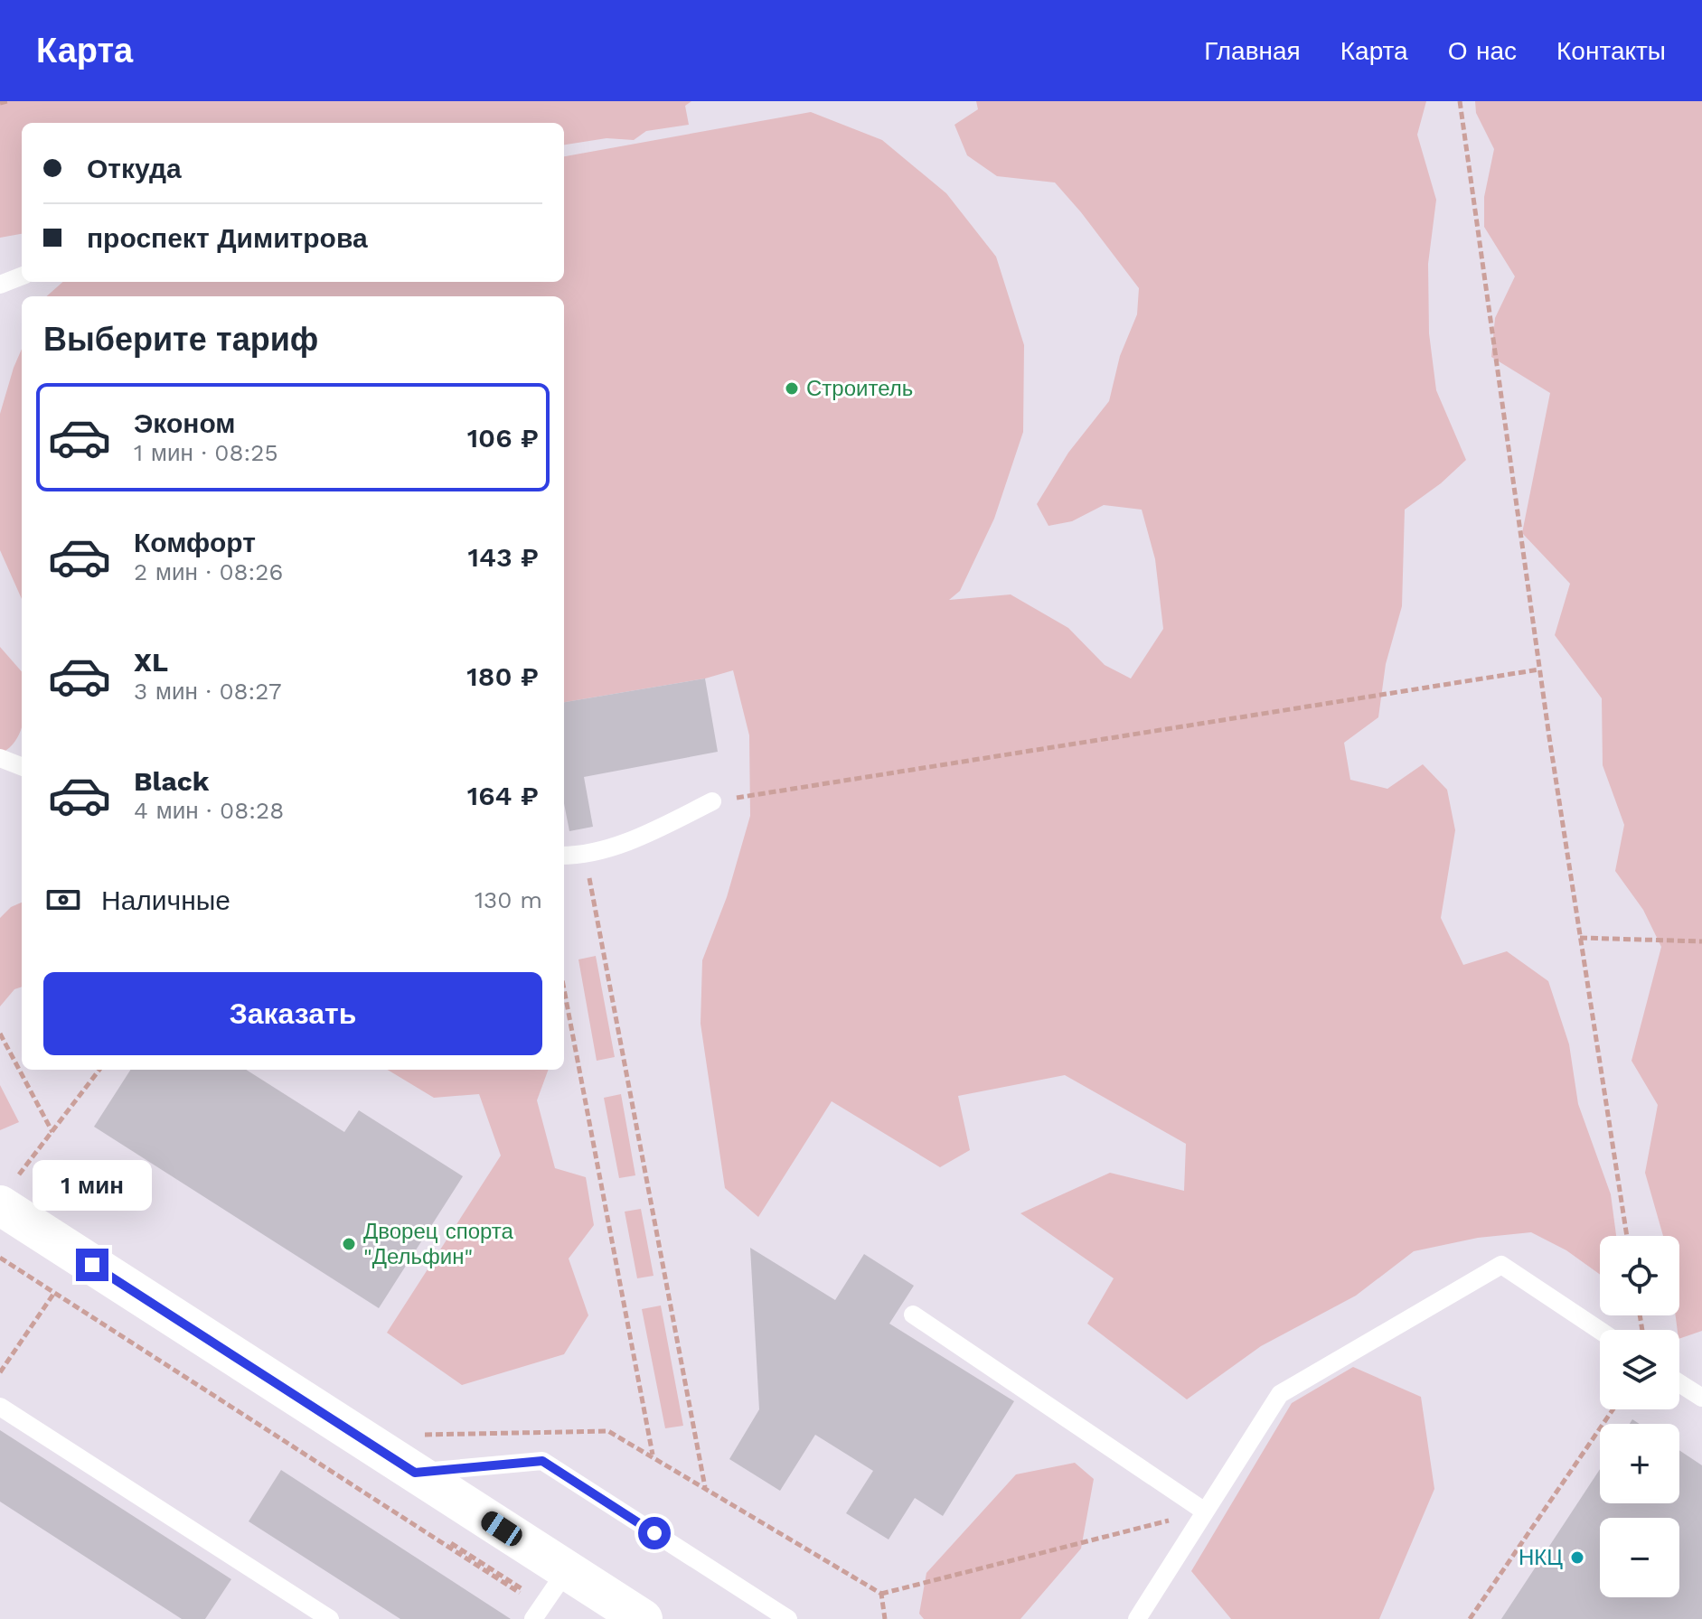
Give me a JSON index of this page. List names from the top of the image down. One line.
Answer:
{"places":["Строитель","Дворец спорта \"Дельфин\"","НКЦ"],"page":{"header":"Карта","nav":["Главная","Карта","О нас","Контакты"],"banner":["Откуда","проспект Димитрова"],"heading":"Выберите тариф","list":[{"name":"Эконом","note":"1 мин · 08:25","value":"106 ₽"},{"name":"Комфорт","note":"2 мин · 08:26","value":"143 ₽"},{"name":"XL","note":"3 мин · 08:27","value":"180 ₽"},{"name":"Black","note":"4 мин · 08:28","value":"164 ₽"}],"pay":["Наличные","130 m"],"buttons":"Заказать","bubble":"1 мин","map_buttons":["+","−"]}}
